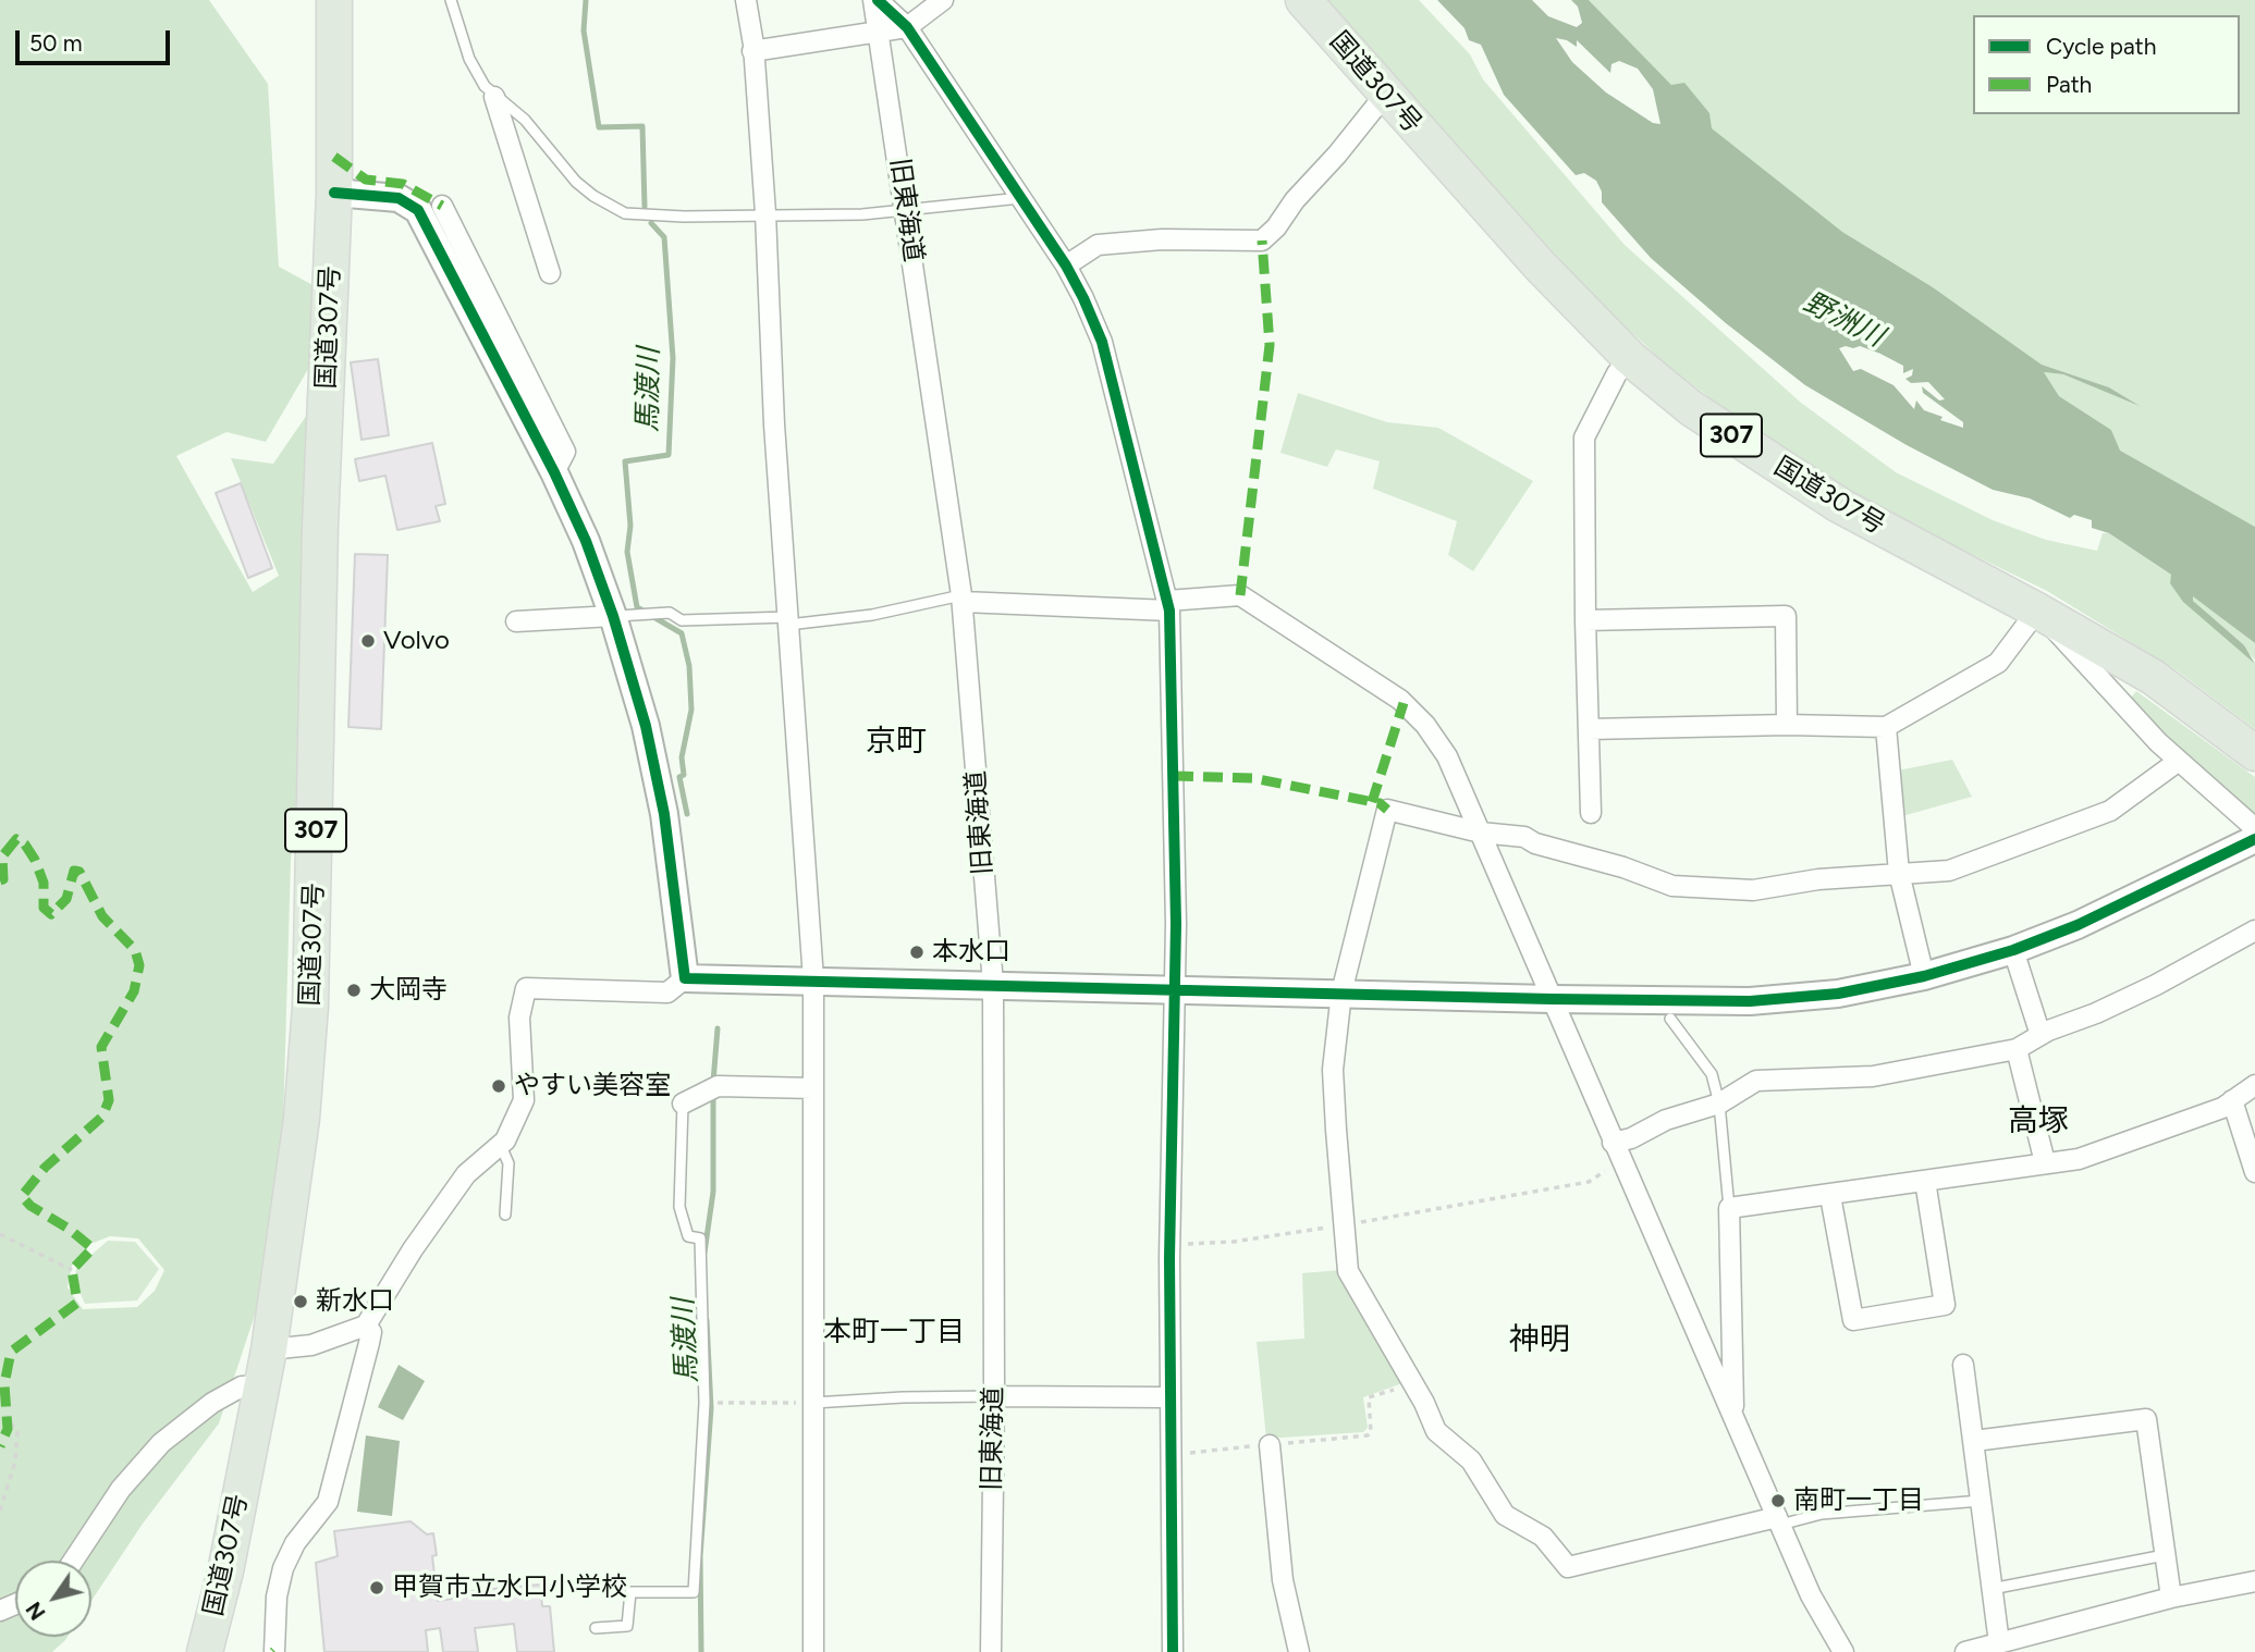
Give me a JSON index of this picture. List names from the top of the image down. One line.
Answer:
{"streets":{"highway":["国道307号","307"],"street":["旧東海道"]},"districts":["京町","高塚","本町一丁目","神明"],"water":["野洲川","馬渡川"],"places":["Volvo","本水口","大岡寺","やすい美容室","新水口","南町一丁目","甲賀市立水口小学校"],"legend":["Cycle path","Path"],"scale_bar":"50 m","north":"bottom left"}
